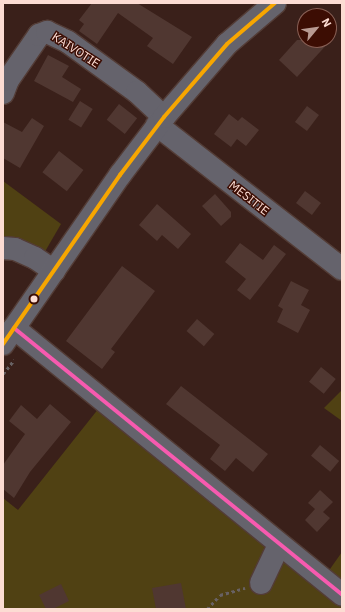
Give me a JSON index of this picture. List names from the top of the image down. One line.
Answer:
{"streets":{"street":["KAIVOTIE","MESITIE"]},"crossings":[["KAIVOTIE","MESITIE"]],"north":"top right"}
